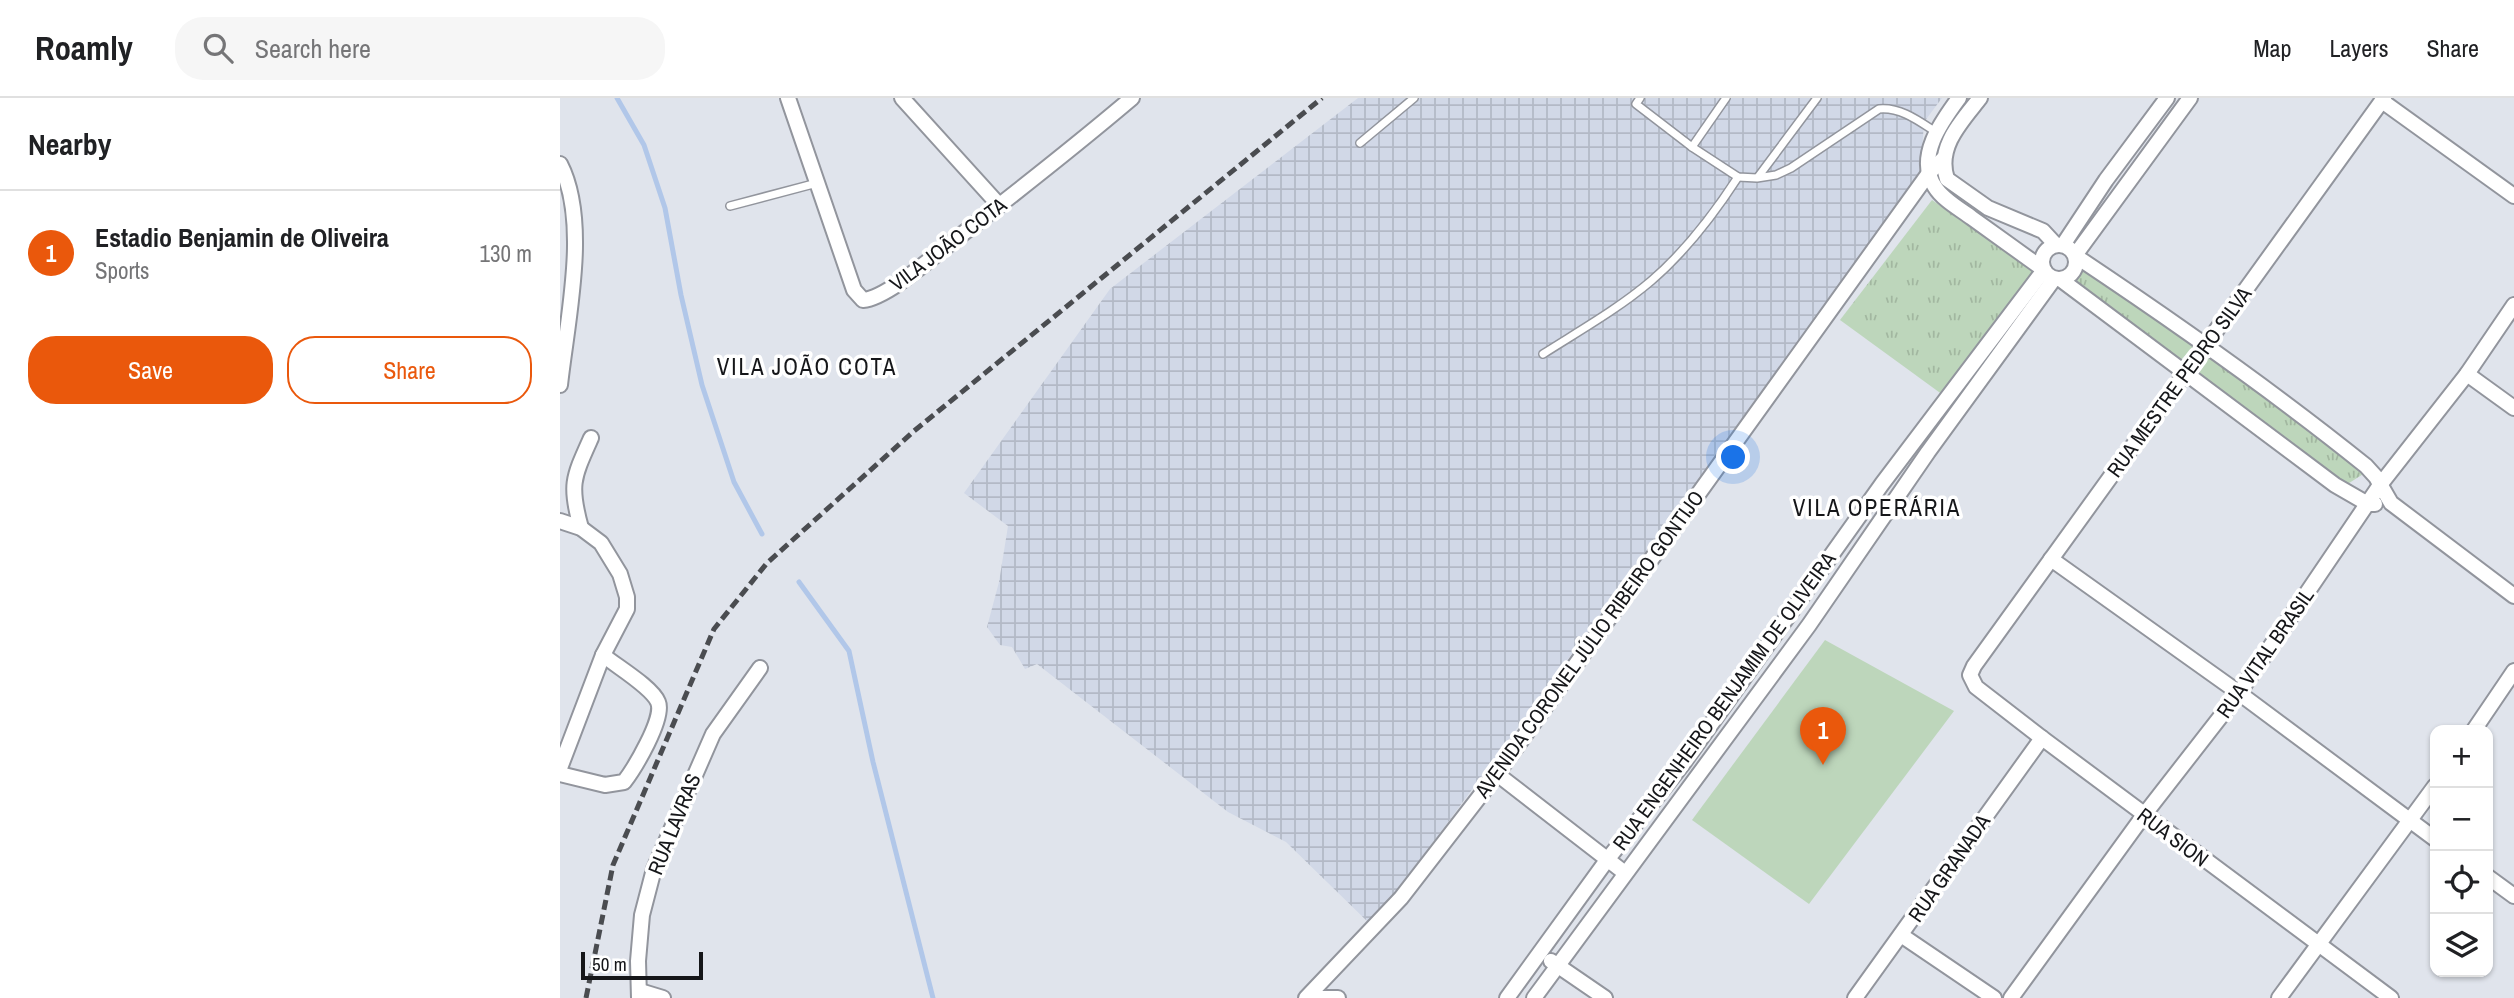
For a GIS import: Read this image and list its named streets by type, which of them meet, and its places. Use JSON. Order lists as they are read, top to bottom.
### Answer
{
  "streets": {
    "street": [
      "VILA JOÃO COTA",
      "RUA MESTRE PEDRO SILVA",
      "AVENIDA CORONEL JÚLIO RIBEIRO GONTIJO",
      "RUA VITAL BRASIL",
      "RUA ENGENHEIRO BENJAMIM DE OLIVEIRA",
      "RUA LAVRAS",
      "RUA SION",
      "RUA GRANADA"
    ]
  },
  "crossings": [
    ["RUA MESTRE PEDRO SILVA", "RUA SION"],
    ["RUA VITAL BRASIL", "RUA SION"],
    ["RUA SION", "RUA GRANADA"]
  ],
  "districts": ["VILA JOÃO COTA", "VILA OPERÁRIA"],
  "scale_bar": "50 m",
  "page": {
    "header": "Roamly",
    "search": "Search here",
    "nav": ["Map", "Layers", "Share"],
    "heading": "Nearby",
    "list": [
      {
        "mark": "1",
        "name": "Estadio Benjamin de Oliveira",
        "note": "Sports",
        "value": "130 m"
      }
    ],
    "buttons": ["Save", "Share"],
    "pins": "1",
    "map_buttons": ["+", "−"],
    "scale": "50 m"
  }
}
